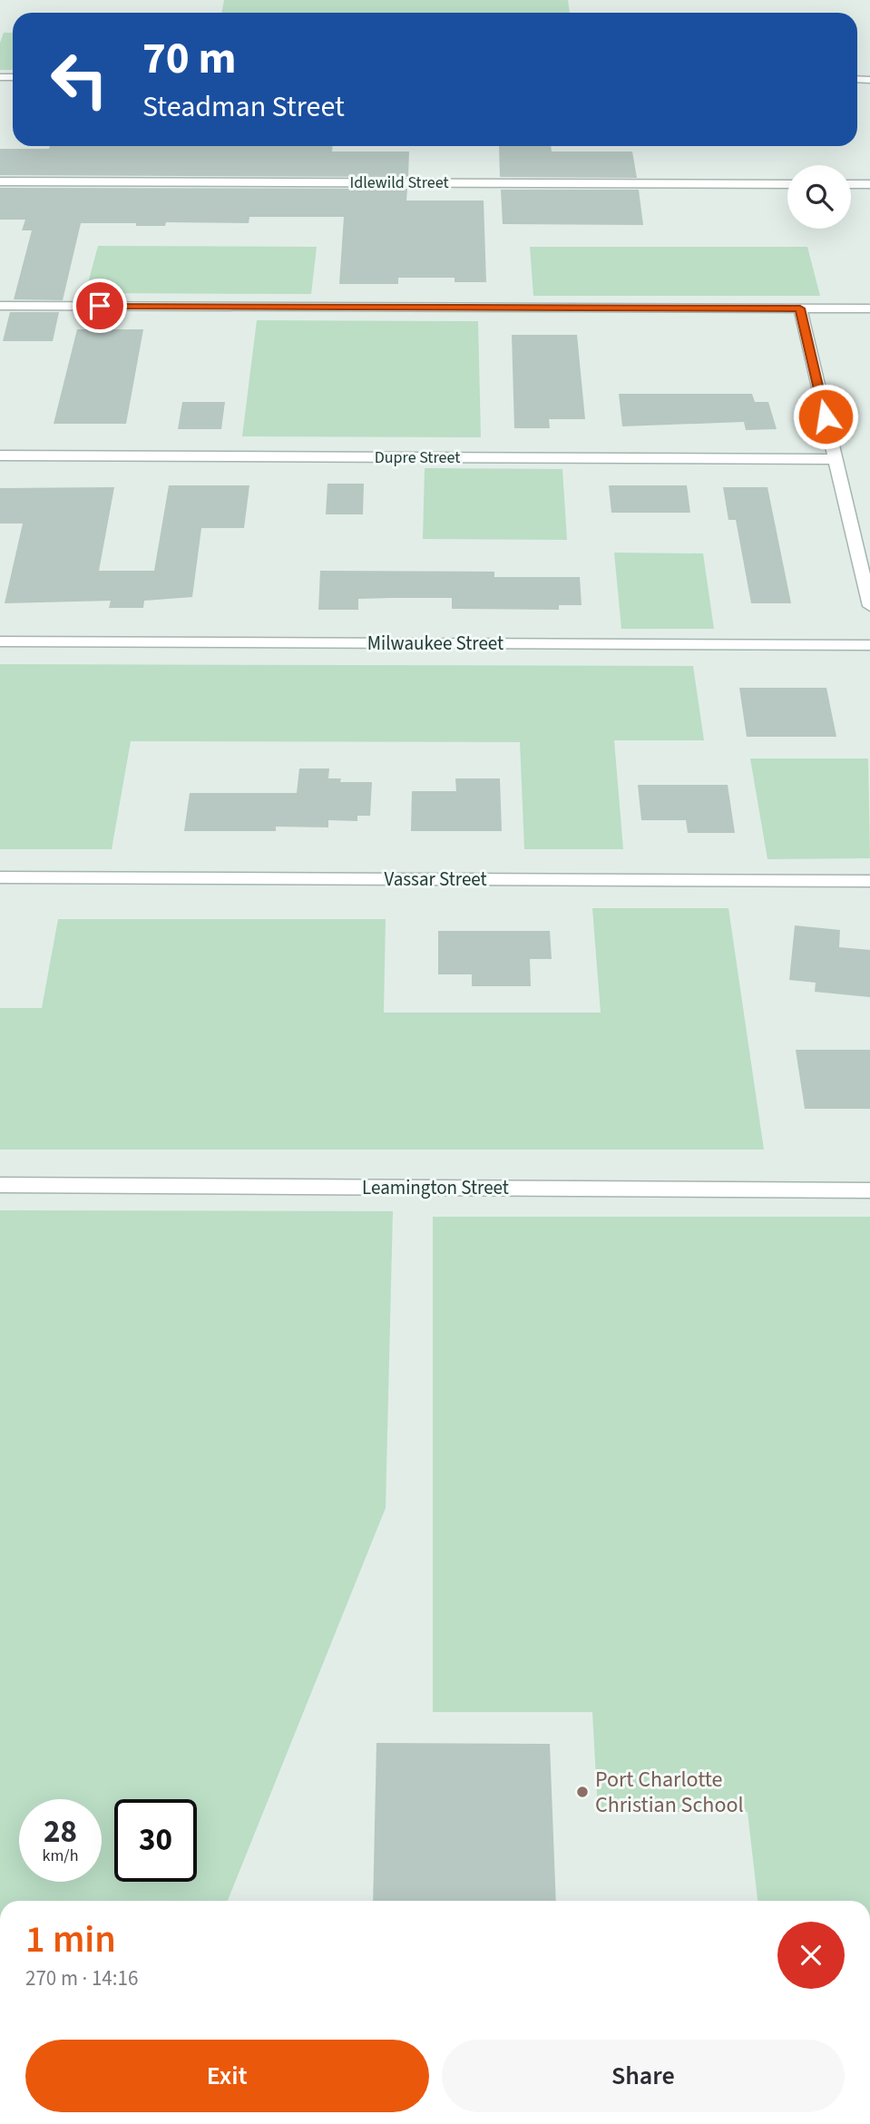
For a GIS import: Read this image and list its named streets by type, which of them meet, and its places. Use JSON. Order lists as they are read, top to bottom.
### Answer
{
  "streets": {
    "street": [
      "Idlewild Street",
      "Dupre Street",
      "Milwaukee Street",
      "Vassar Street",
      "Leamington Street"
    ]
  },
  "places": ["Port Charlotte Christian School"],
  "page": {
    "turn": ["70 m", "Steadman Street"],
    "speed": "28 km/h",
    "limit": "30",
    "heading": ["1 min", "270 m · 14:16"],
    "buttons": ["Exit", "Share"]
  }
}
